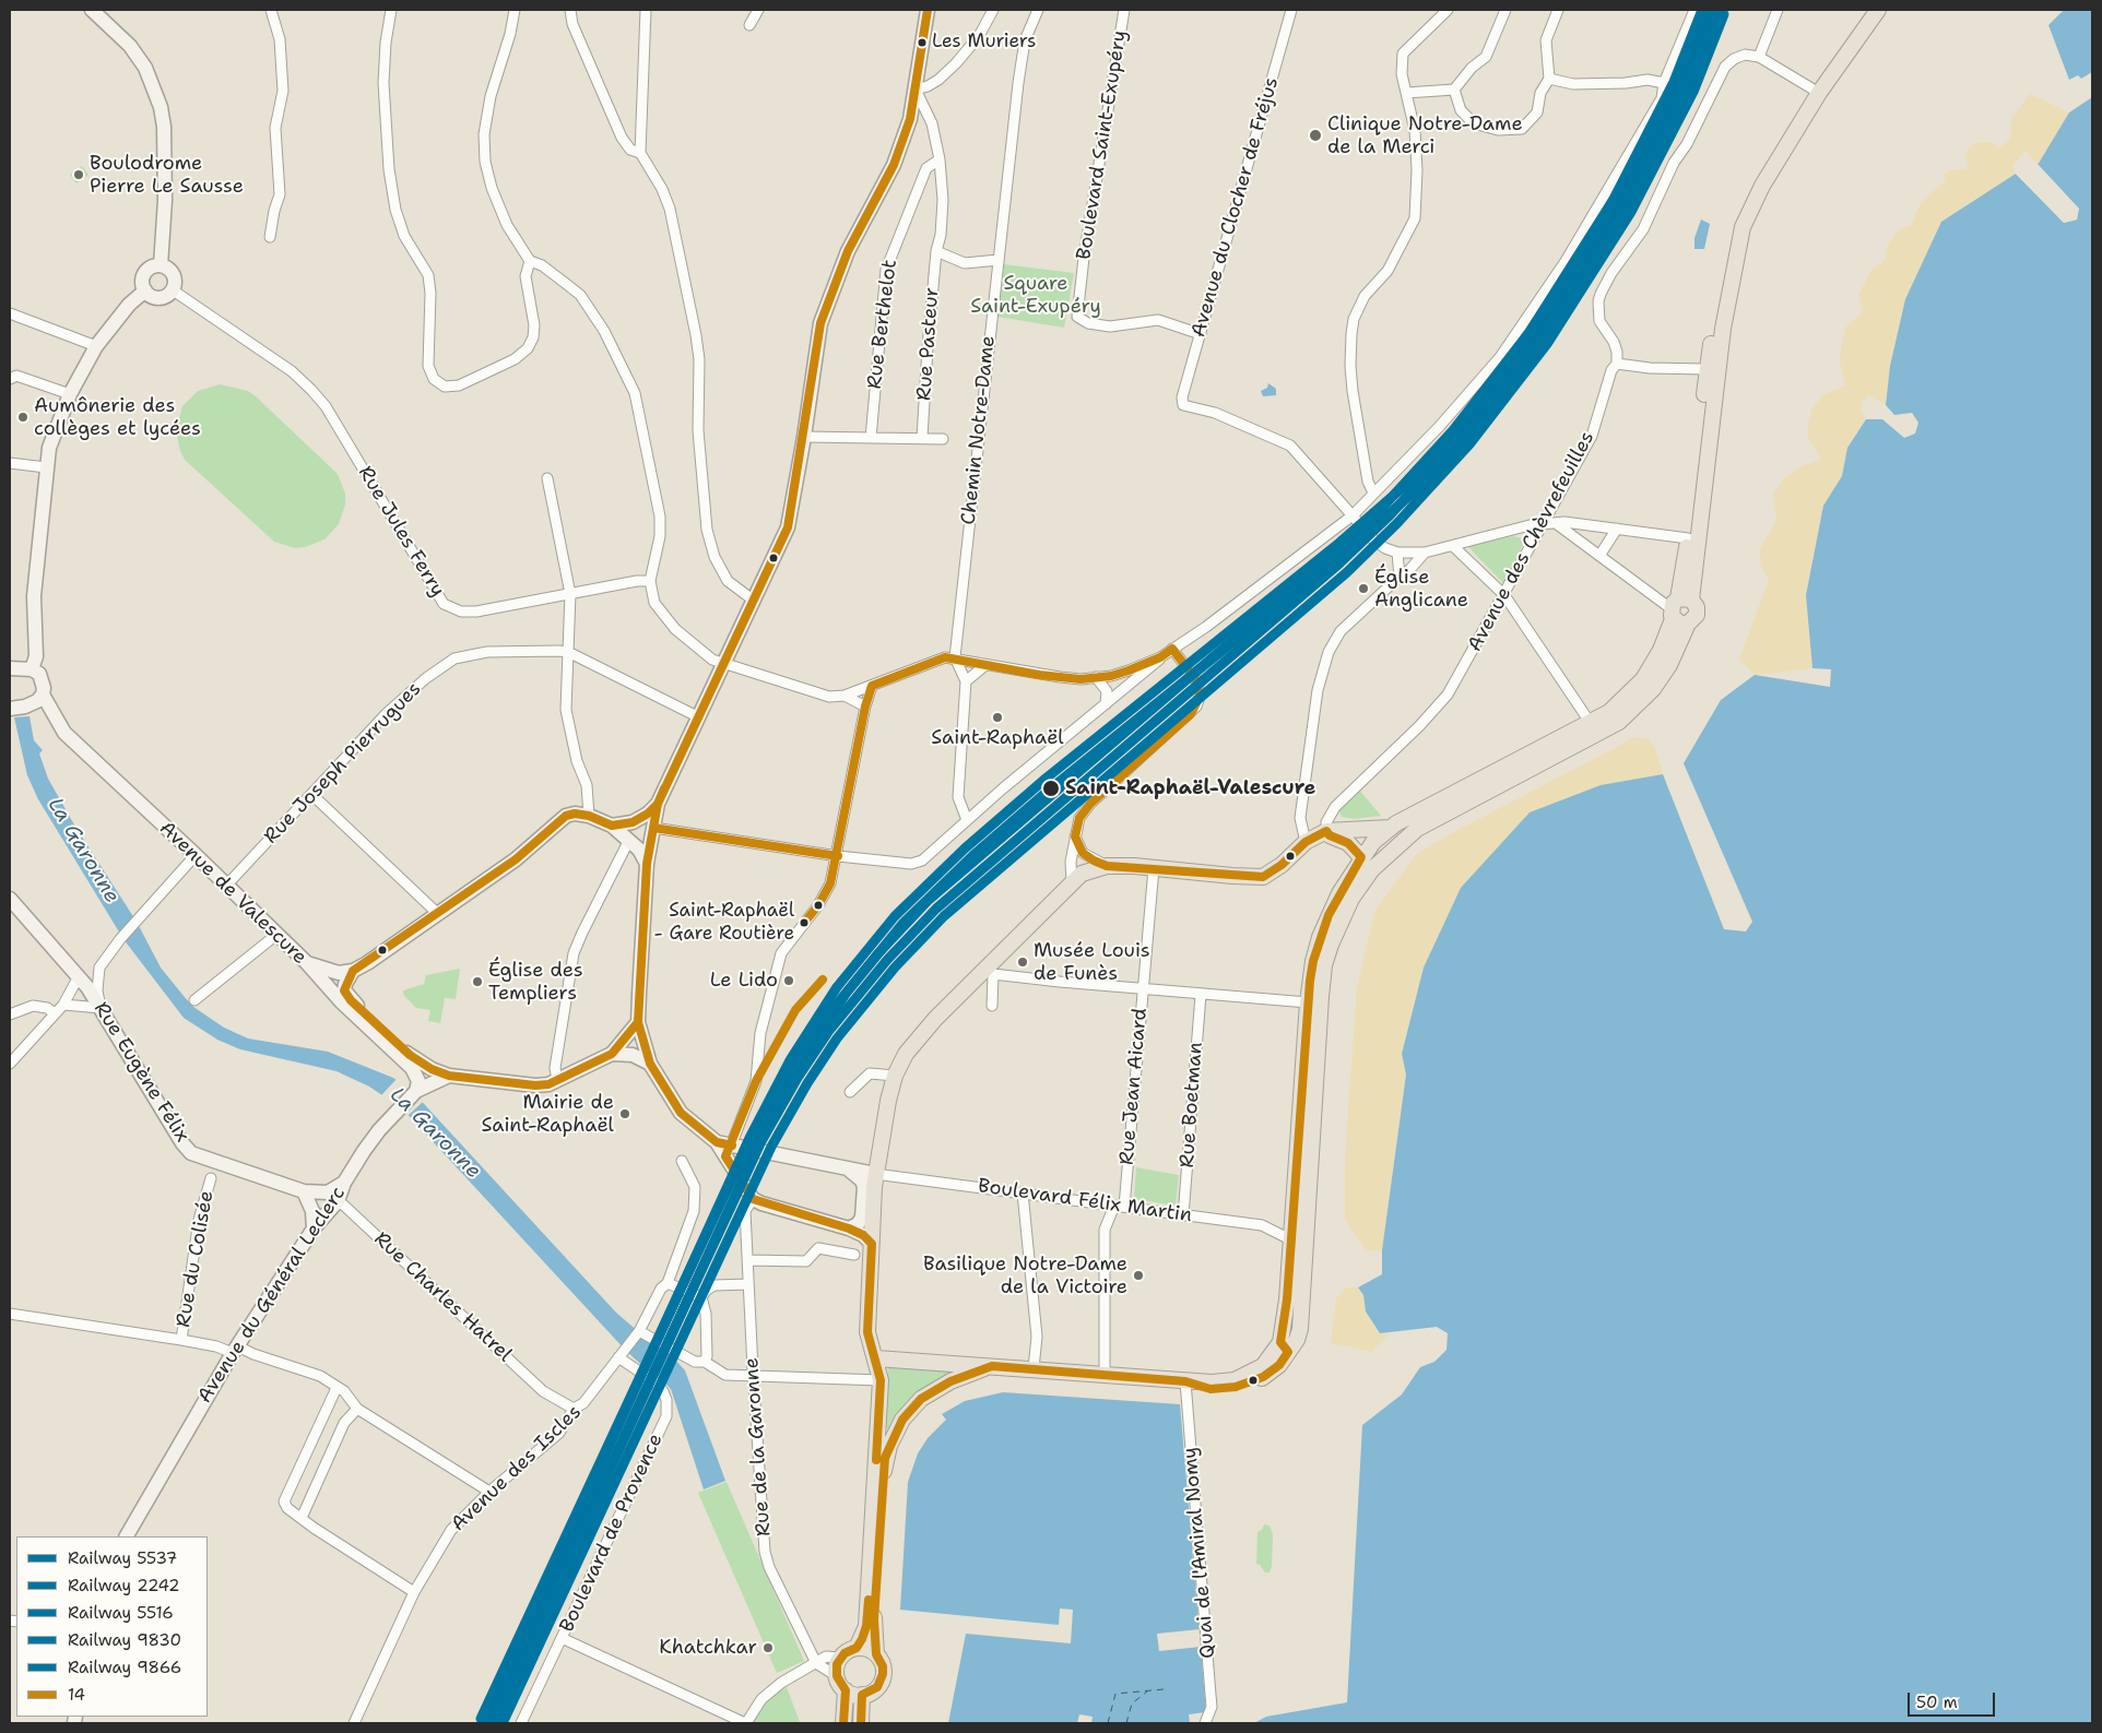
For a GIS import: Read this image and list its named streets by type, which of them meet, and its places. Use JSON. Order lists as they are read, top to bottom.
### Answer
{
  "streets": {
    "main road": ["Avenue de Valescure", "Rue Eugène Félix", "Avenue du Général Leclerc"],
    "street": [
      "Boulevard Saint-Exupéry",
      "Avenue du Clocher de Fréjus",
      "Rue Berthelot",
      "Rue Pasteur",
      "Chemin Notre-Dame",
      "Rue Jules Ferry",
      "Avenue des Chèvrefeuilles",
      "Rue Joseph Pierrugues",
      "Rue Jean Aicard",
      "Rue Boetman",
      "Boulevard Félix Martin",
      "Rue du Colisée",
      "Rue Charles Hatrel",
      "Rue de la Garonne",
      "Avenue des Iscles",
      "Boulevard de Provence",
      "Quai de l'Amiral Nomy"
    ]
  },
  "crossings": [
    ["Boulevard Saint-Exupéry", "Avenue du Clocher de Fréjus"],
    ["Rue Berthelot", "Rue Pasteur"],
    ["Rue Joseph Pierrugues", "Avenue de Valescure"],
    ["Avenue de Valescure", "Avenue du Général Leclerc"],
    ["Rue Eugène Félix", "Avenue du Général Leclerc"],
    ["Rue Jean Aicard", "Boulevard Félix Martin"],
    ["Rue Boetman", "Boulevard Félix Martin"],
    ["Avenue du Général Leclerc", "Rue Charles Hatrel"],
    ["Rue Charles Hatrel", "Avenue des Iscles"],
    ["Avenue des Iscles", "Boulevard de Provence"]
  ],
  "water": ["La Garonne"],
  "parks": ["Square Saint-Exupéry"],
  "places": [
    "Les Muriers",
    "Clinique Notre-Dame de la Merci",
    "Boulodrome Pierre Le Sausse",
    "Aumônerie des collèges et lycées",
    "Église Anglicane",
    "Saint-Raphaël",
    "Saint-Raphaël-Valescure",
    "Saint-Raphaël - Gare Routière",
    "Musée Louis de Funès",
    "Le Lido",
    "Église des Templiers",
    "Mairie de Saint-Raphaël",
    "Basilique Notre-Dame de la Victoire",
    "Khatchkar"
  ],
  "lines": [
    "rail line 5537",
    "rail line 2242",
    "rail line 9866",
    "transit line 14",
    "rail line 5516",
    "rail line 9830"
  ],
  "legend": [
    "Railway 5537",
    "Railway 2242",
    "Railway 5516",
    "Railway 9830",
    "Railway 9866",
    "14"
  ],
  "scale_bar": "50 m"
}
